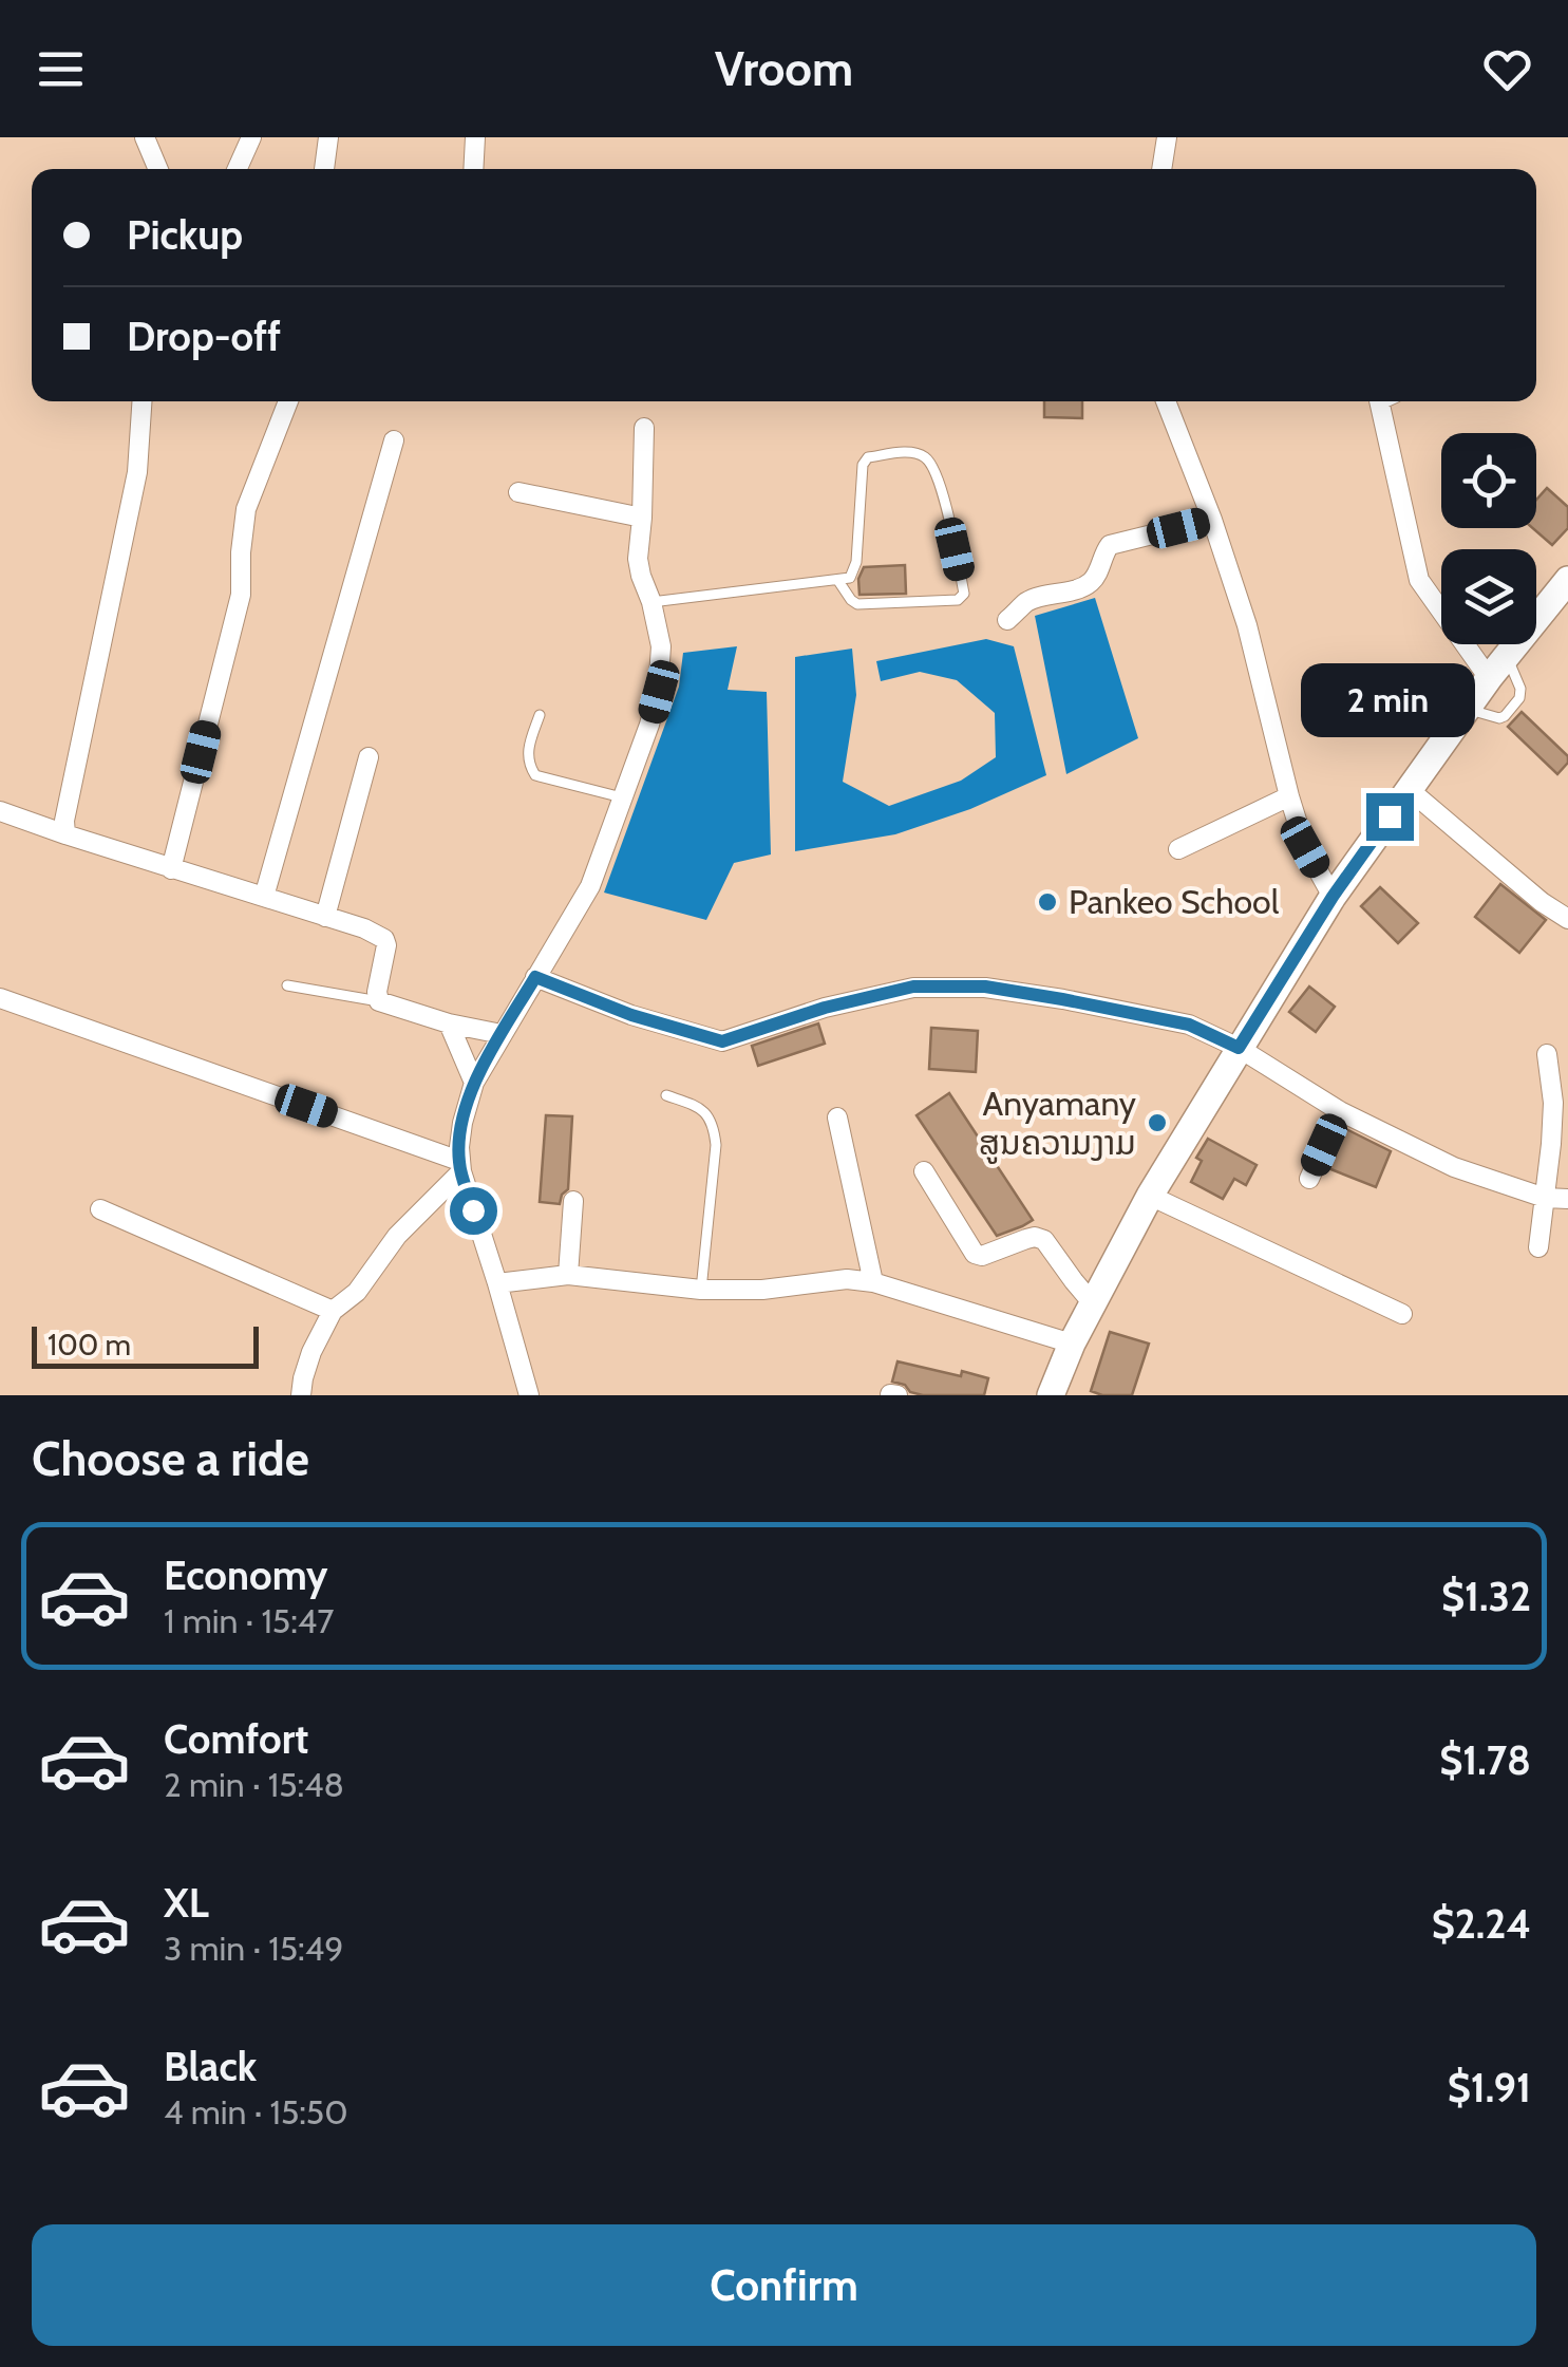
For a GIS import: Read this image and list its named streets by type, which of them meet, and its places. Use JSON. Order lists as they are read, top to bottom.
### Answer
{
  "places": ["Pankeo School", "Anyamany ສູນຄວາມງາມ"],
  "scale_bar": "100 m",
  "page": {
    "header": "Vroom",
    "banner": ["Pickup", "Drop-off"],
    "bubble": "2 min",
    "scale": "100 m",
    "heading": "Choose a ride",
    "list": [
      {
        "name": "Economy",
        "note": "1 min · 15:47",
        "value": "$1.32"
      },
      {
        "name": "Comfort",
        "note": "2 min · 15:48",
        "value": "$1.78"
      },
      {
        "name": "XL",
        "note": "3 min · 15:49",
        "value": "$2.24"
      },
      {
        "name": "Black",
        "note": "4 min · 15:50",
        "value": "$1.91"
      }
    ],
    "buttons": "Confirm"
  }
}
